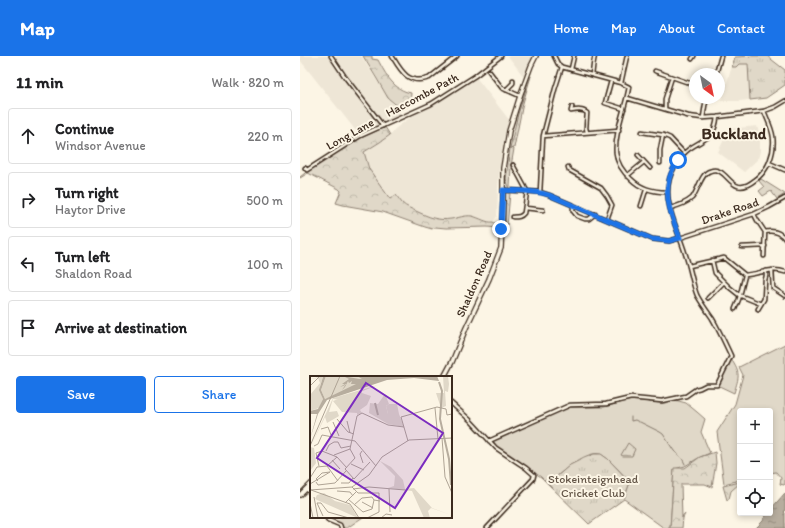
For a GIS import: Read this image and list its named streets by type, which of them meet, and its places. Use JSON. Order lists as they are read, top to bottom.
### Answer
{
  "streets": {
    "street": [
      "Haccombe Path",
      "Long Lane",
      "Drake Road",
      "Shaldon Road"
    ]
  },
  "crossings": [
    ["Haccombe Path", "Long Lane"],
    ["Drake Road", "Shaldon Road"]
  ],
  "districts": ["Buckland"],
  "parks": ["Stokeinteignhead Cricket Club"],
  "north": "bottom right",
  "page": {
    "header": "Map",
    "nav": [
      "Home",
      "Map",
      "About",
      "Contact"
    ],
    "heading": ["11 min", "Walk · 820 m"],
    "list": [
      ["Continue", "Windsor Avenue", "220 m"],
      ["Turn right", "Haytor Drive", "500 m"],
      ["Turn left", "Shaldon Road", "100 m"],
      "Arrive at destination"
    ],
    "buttons": ["Save", "Share"],
    "map_buttons": ["+", "−"]
  }
}
